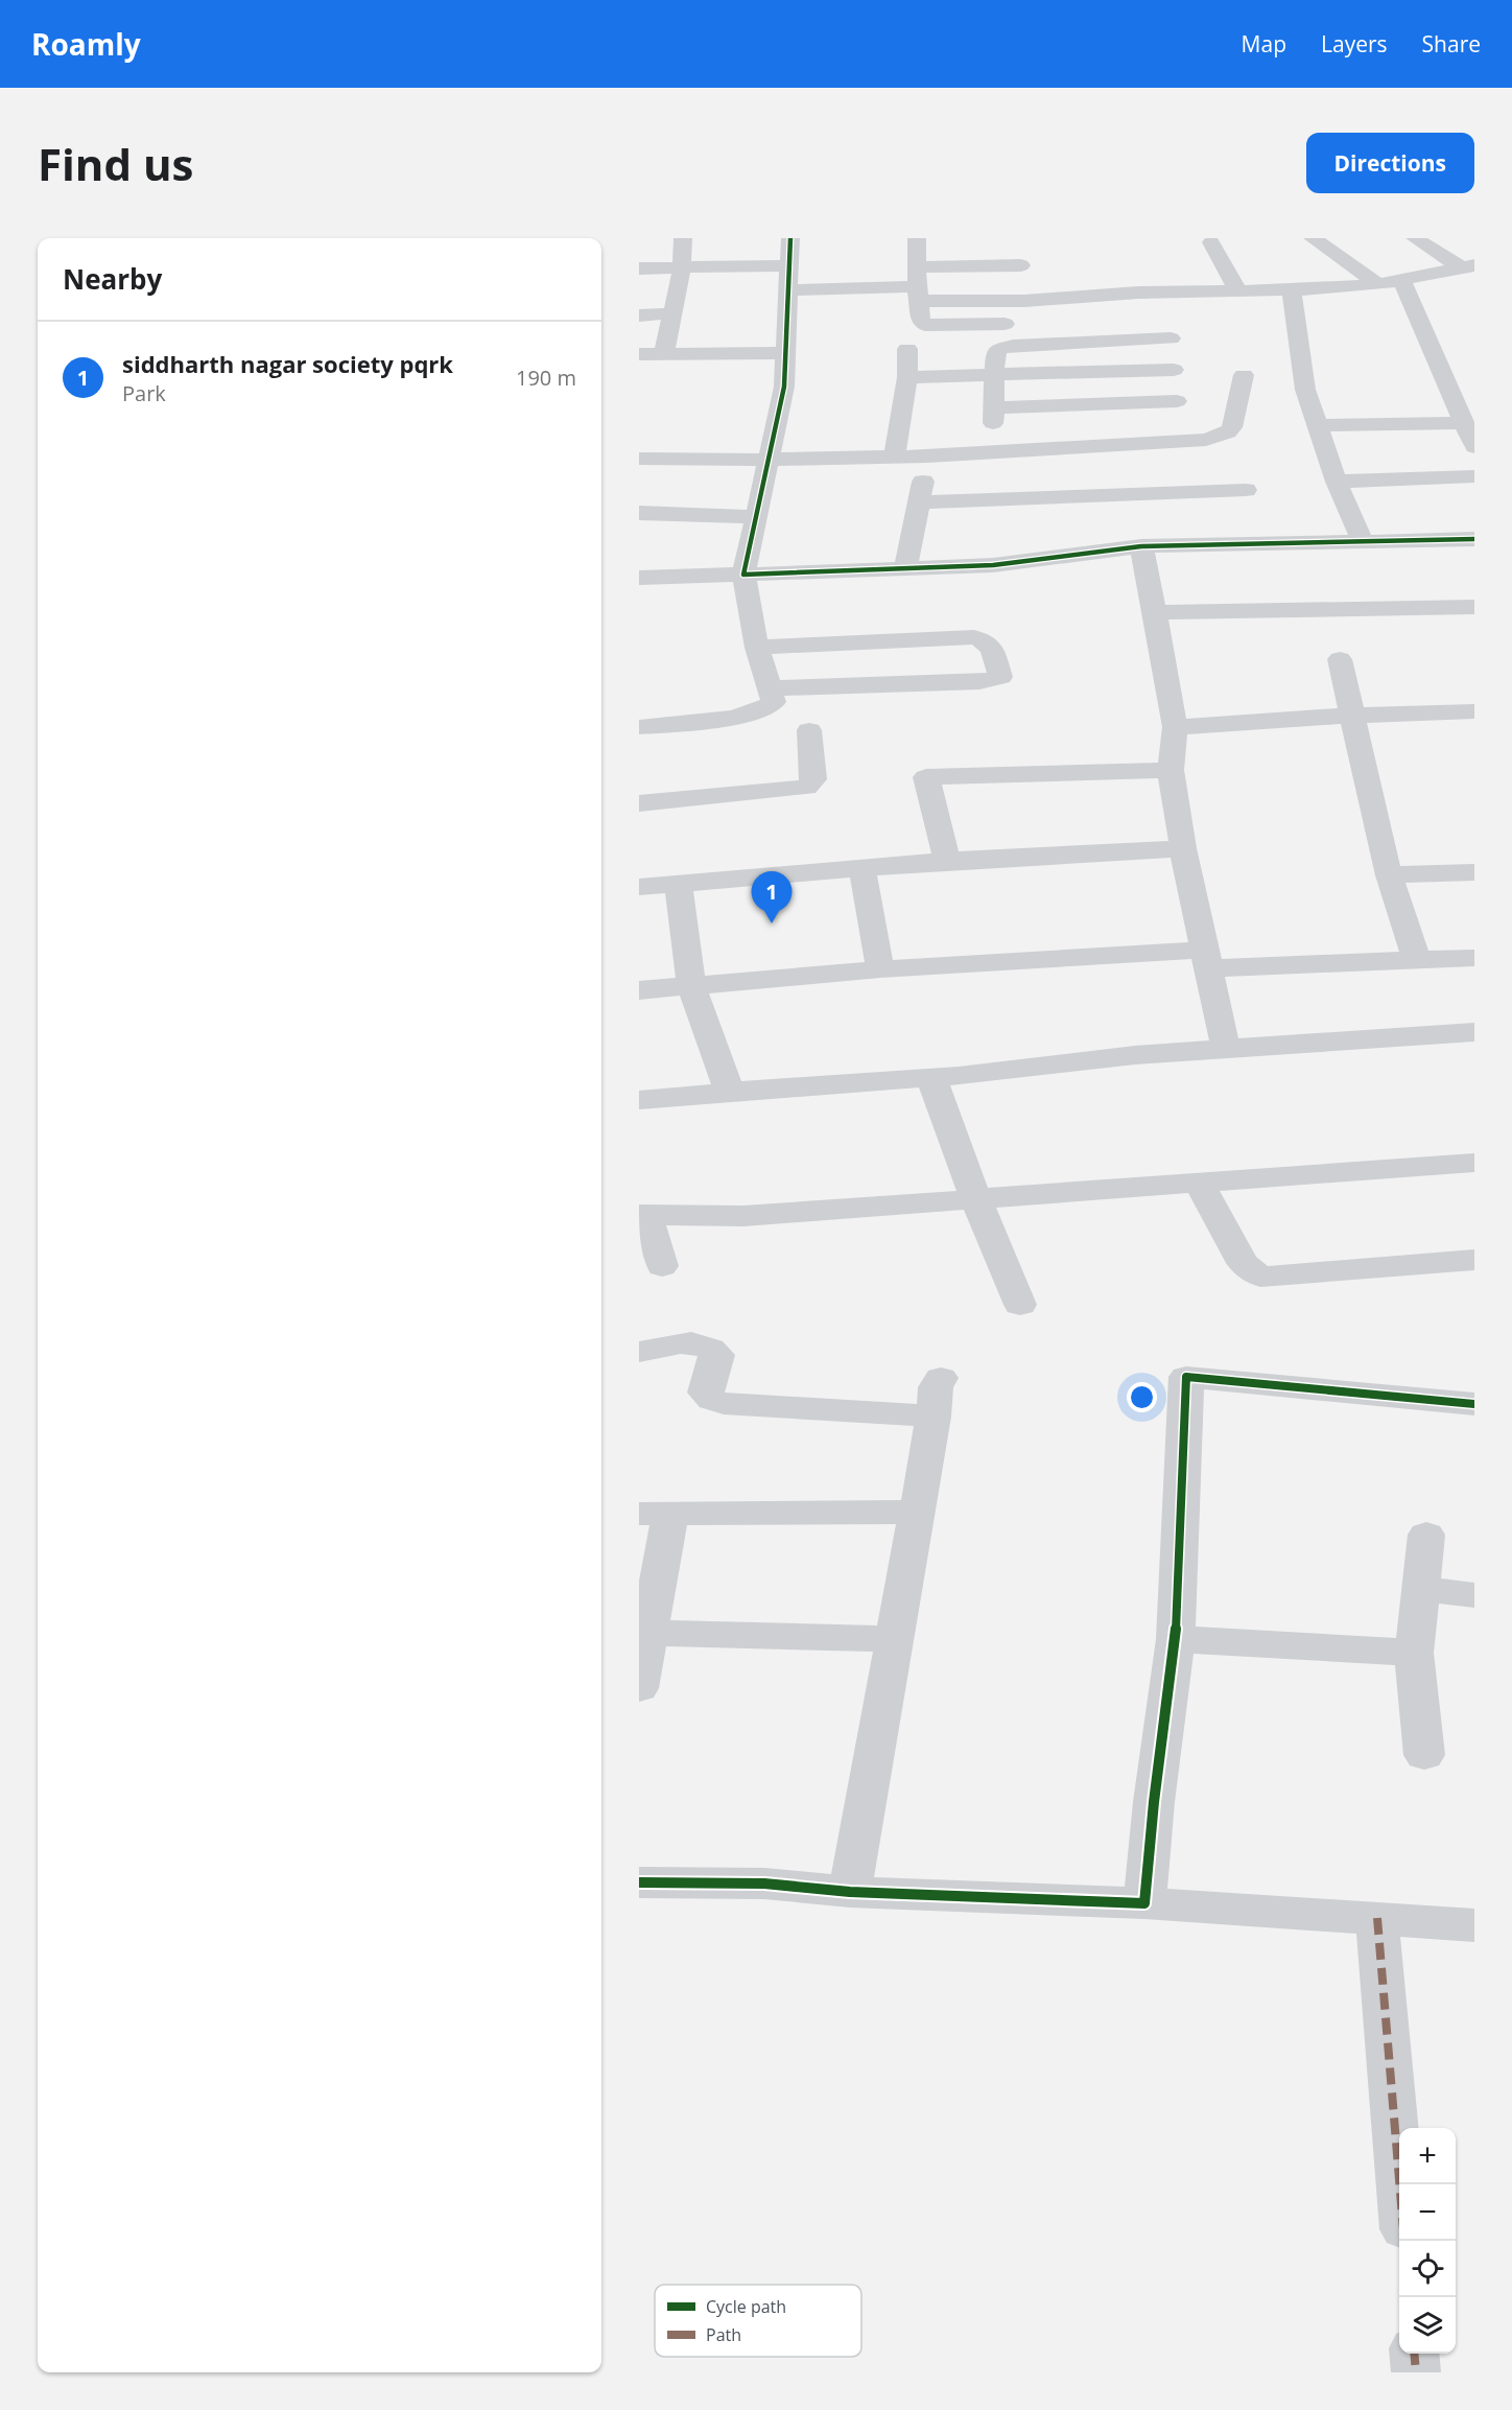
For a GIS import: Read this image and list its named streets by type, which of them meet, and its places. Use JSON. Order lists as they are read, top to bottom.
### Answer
{
  "legend": ["Cycle path", "Path"],
  "page": {
    "header": "Roamly",
    "nav": ["Map", "Layers", "Share"],
    "buttons": "Directions",
    "title": "Find us",
    "heading": "Nearby",
    "list": [
      {
        "mark": "1",
        "name": "siddharth nagar society pqrk",
        "note": "Park",
        "value": "190 m"
      }
    ],
    "pins": "1",
    "map_buttons": ["+", "−"]
  }
}
